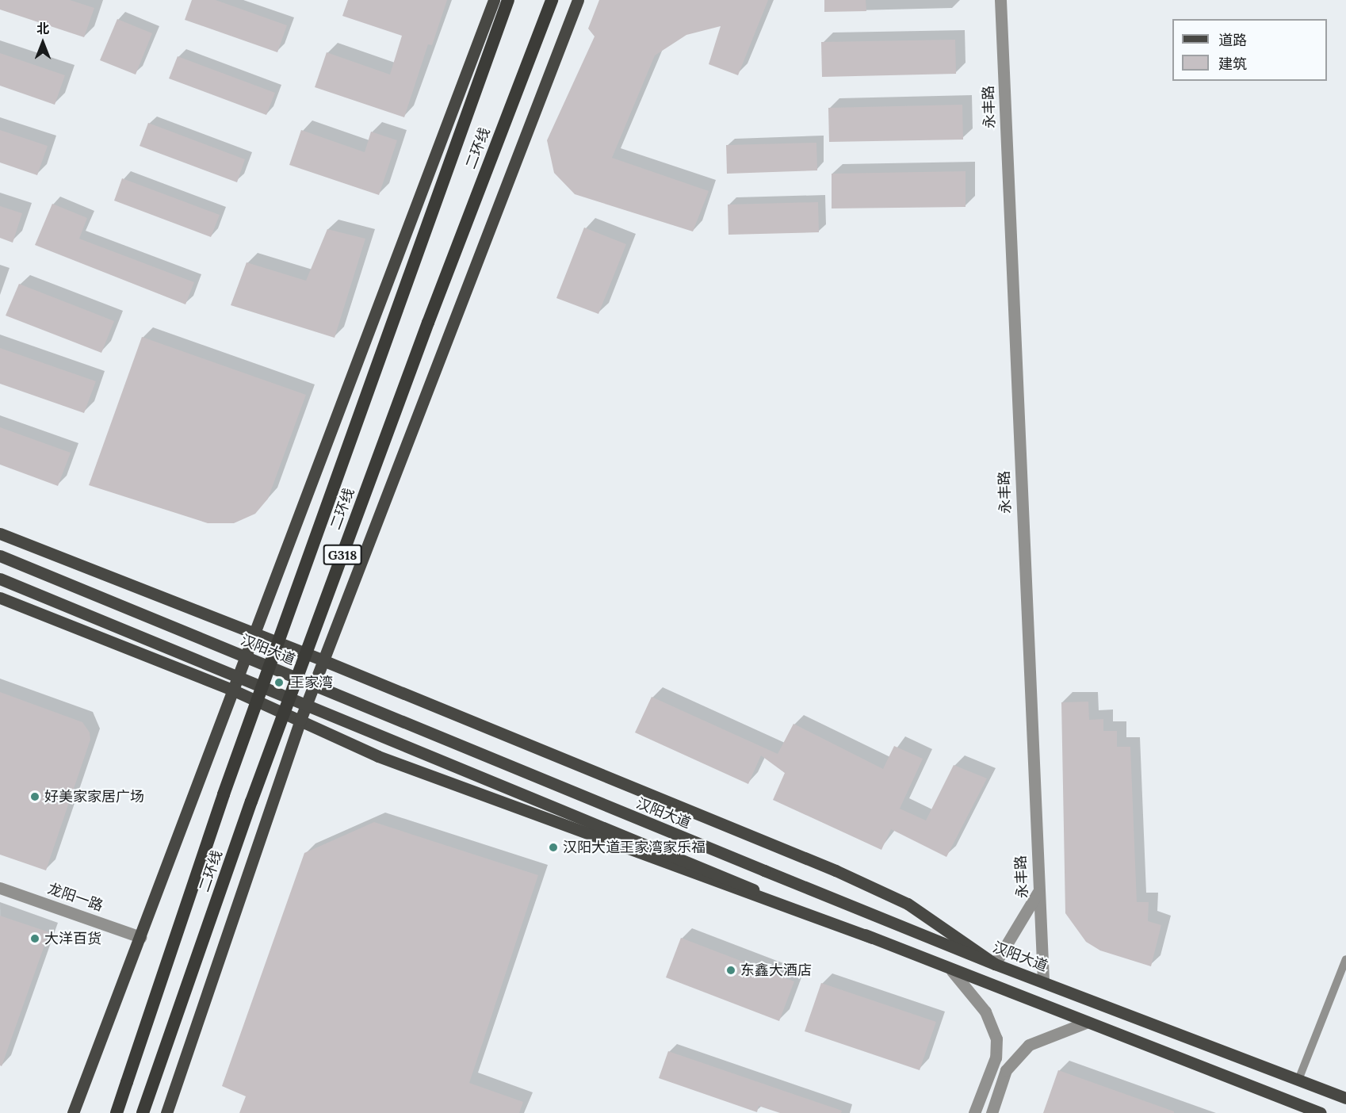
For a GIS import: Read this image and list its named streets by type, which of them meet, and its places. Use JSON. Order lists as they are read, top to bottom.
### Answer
{
  "streets": {
    "highway": ["二环线", "G318"],
    "main road": ["汉阳大道"],
    "street": ["永丰路", "龙阳一路"]
  },
  "crossings": [
    ["永丰路", "汉阳大道"]
  ],
  "places": [
    "王家湾",
    "好美家家居广场",
    "汉阳大道王家湾家乐福",
    "大洋百货",
    "东鑫大酒店"
  ],
  "legend": ["道路", "建筑"],
  "north": "top"
}
